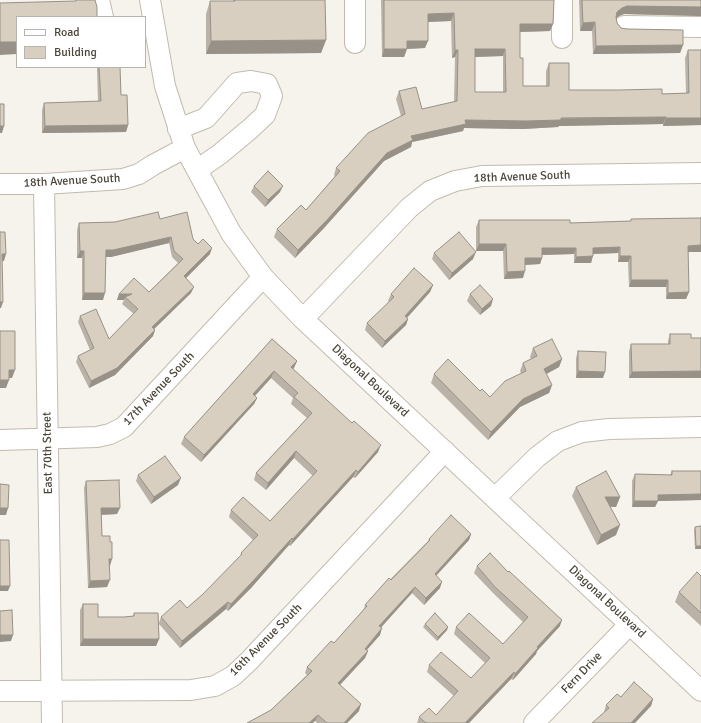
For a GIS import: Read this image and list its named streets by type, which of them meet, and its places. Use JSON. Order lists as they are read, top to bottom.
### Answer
{
  "streets": {
    "street": [
      "18th Avenue South",
      "Diagonal Boulevard",
      "17th Avenue South",
      "East 70th Street",
      "16th Avenue South",
      "Fern Drive"
    ]
  },
  "crossings": [
    ["18th Avenue South", "Diagonal Boulevard"],
    ["18th Avenue South", "East 70th Street"],
    ["Diagonal Boulevard", "17th Avenue South"],
    ["Diagonal Boulevard", "16th Avenue South"],
    ["Diagonal Boulevard", "Fern Drive"],
    ["17th Avenue South", "East 70th Street"],
    ["East 70th Street", "16th Avenue South"]
  ],
  "legend": ["Road", "Building"]
}
